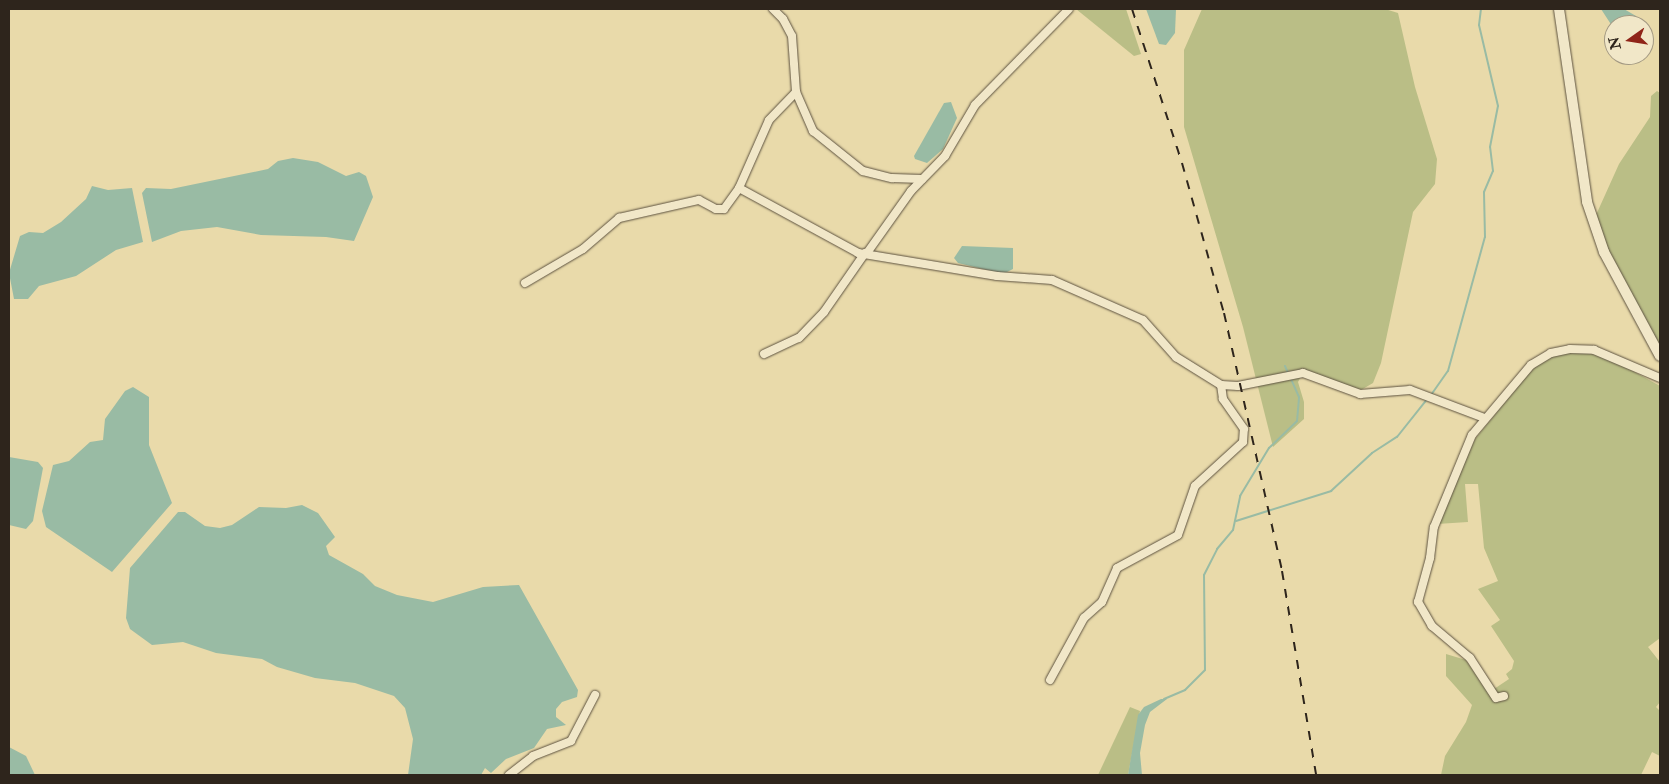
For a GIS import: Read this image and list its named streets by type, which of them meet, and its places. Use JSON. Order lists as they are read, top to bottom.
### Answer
{
  "north": "left"
}
